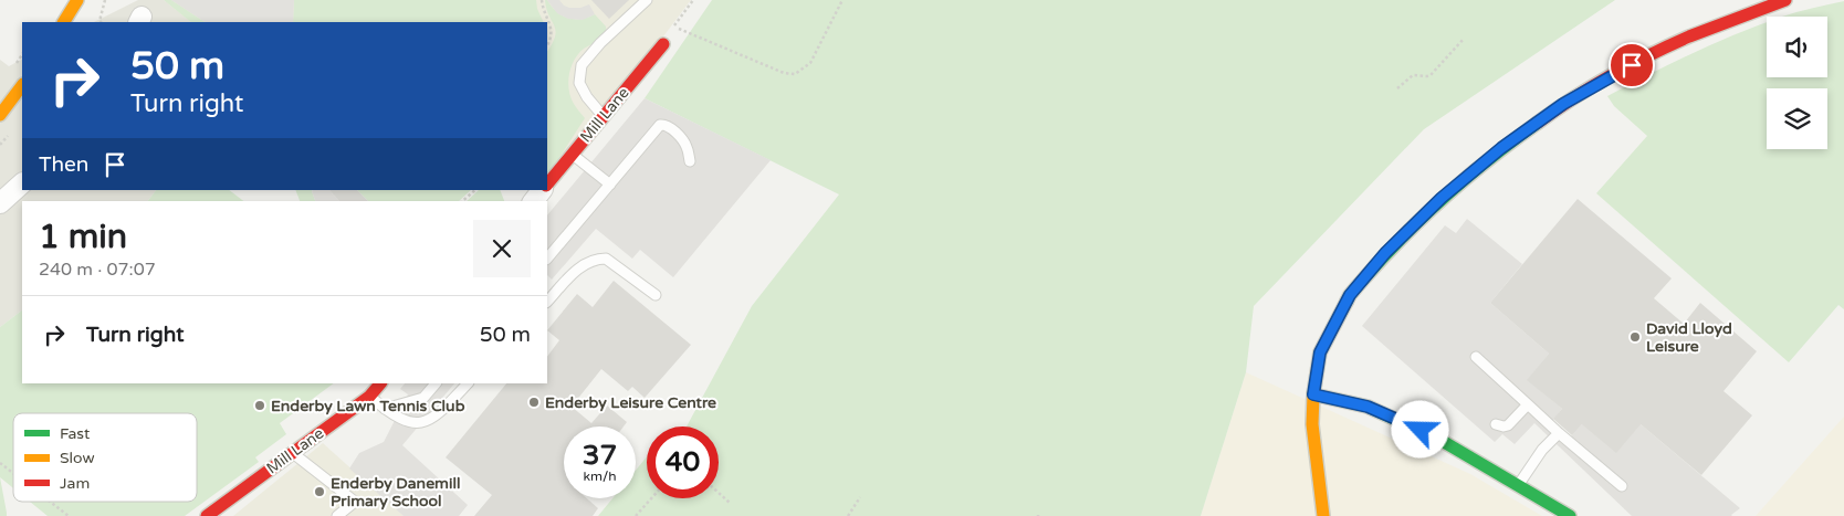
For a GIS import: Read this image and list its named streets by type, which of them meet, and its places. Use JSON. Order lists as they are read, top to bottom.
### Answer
{
  "streets": {
    "street": ["Mill Lane"]
  },
  "places": [
    "David Lloyd Leisure",
    "Enderby Leisure Centre",
    "Enderby Lawn Tennis Club",
    "Enderby Danemill Primary School"
  ],
  "legend": ["Fast", "Slow", "Jam"],
  "page": {
    "turn": ["50 m", "Turn right"],
    "then": "Then",
    "heading": ["1 min", "240 m · 07:07"],
    "list": [
      {
        "name": "Turn right",
        "value": "50 m"
      }
    ],
    "speed": "37 km/h",
    "limit": "40"
  }
}
